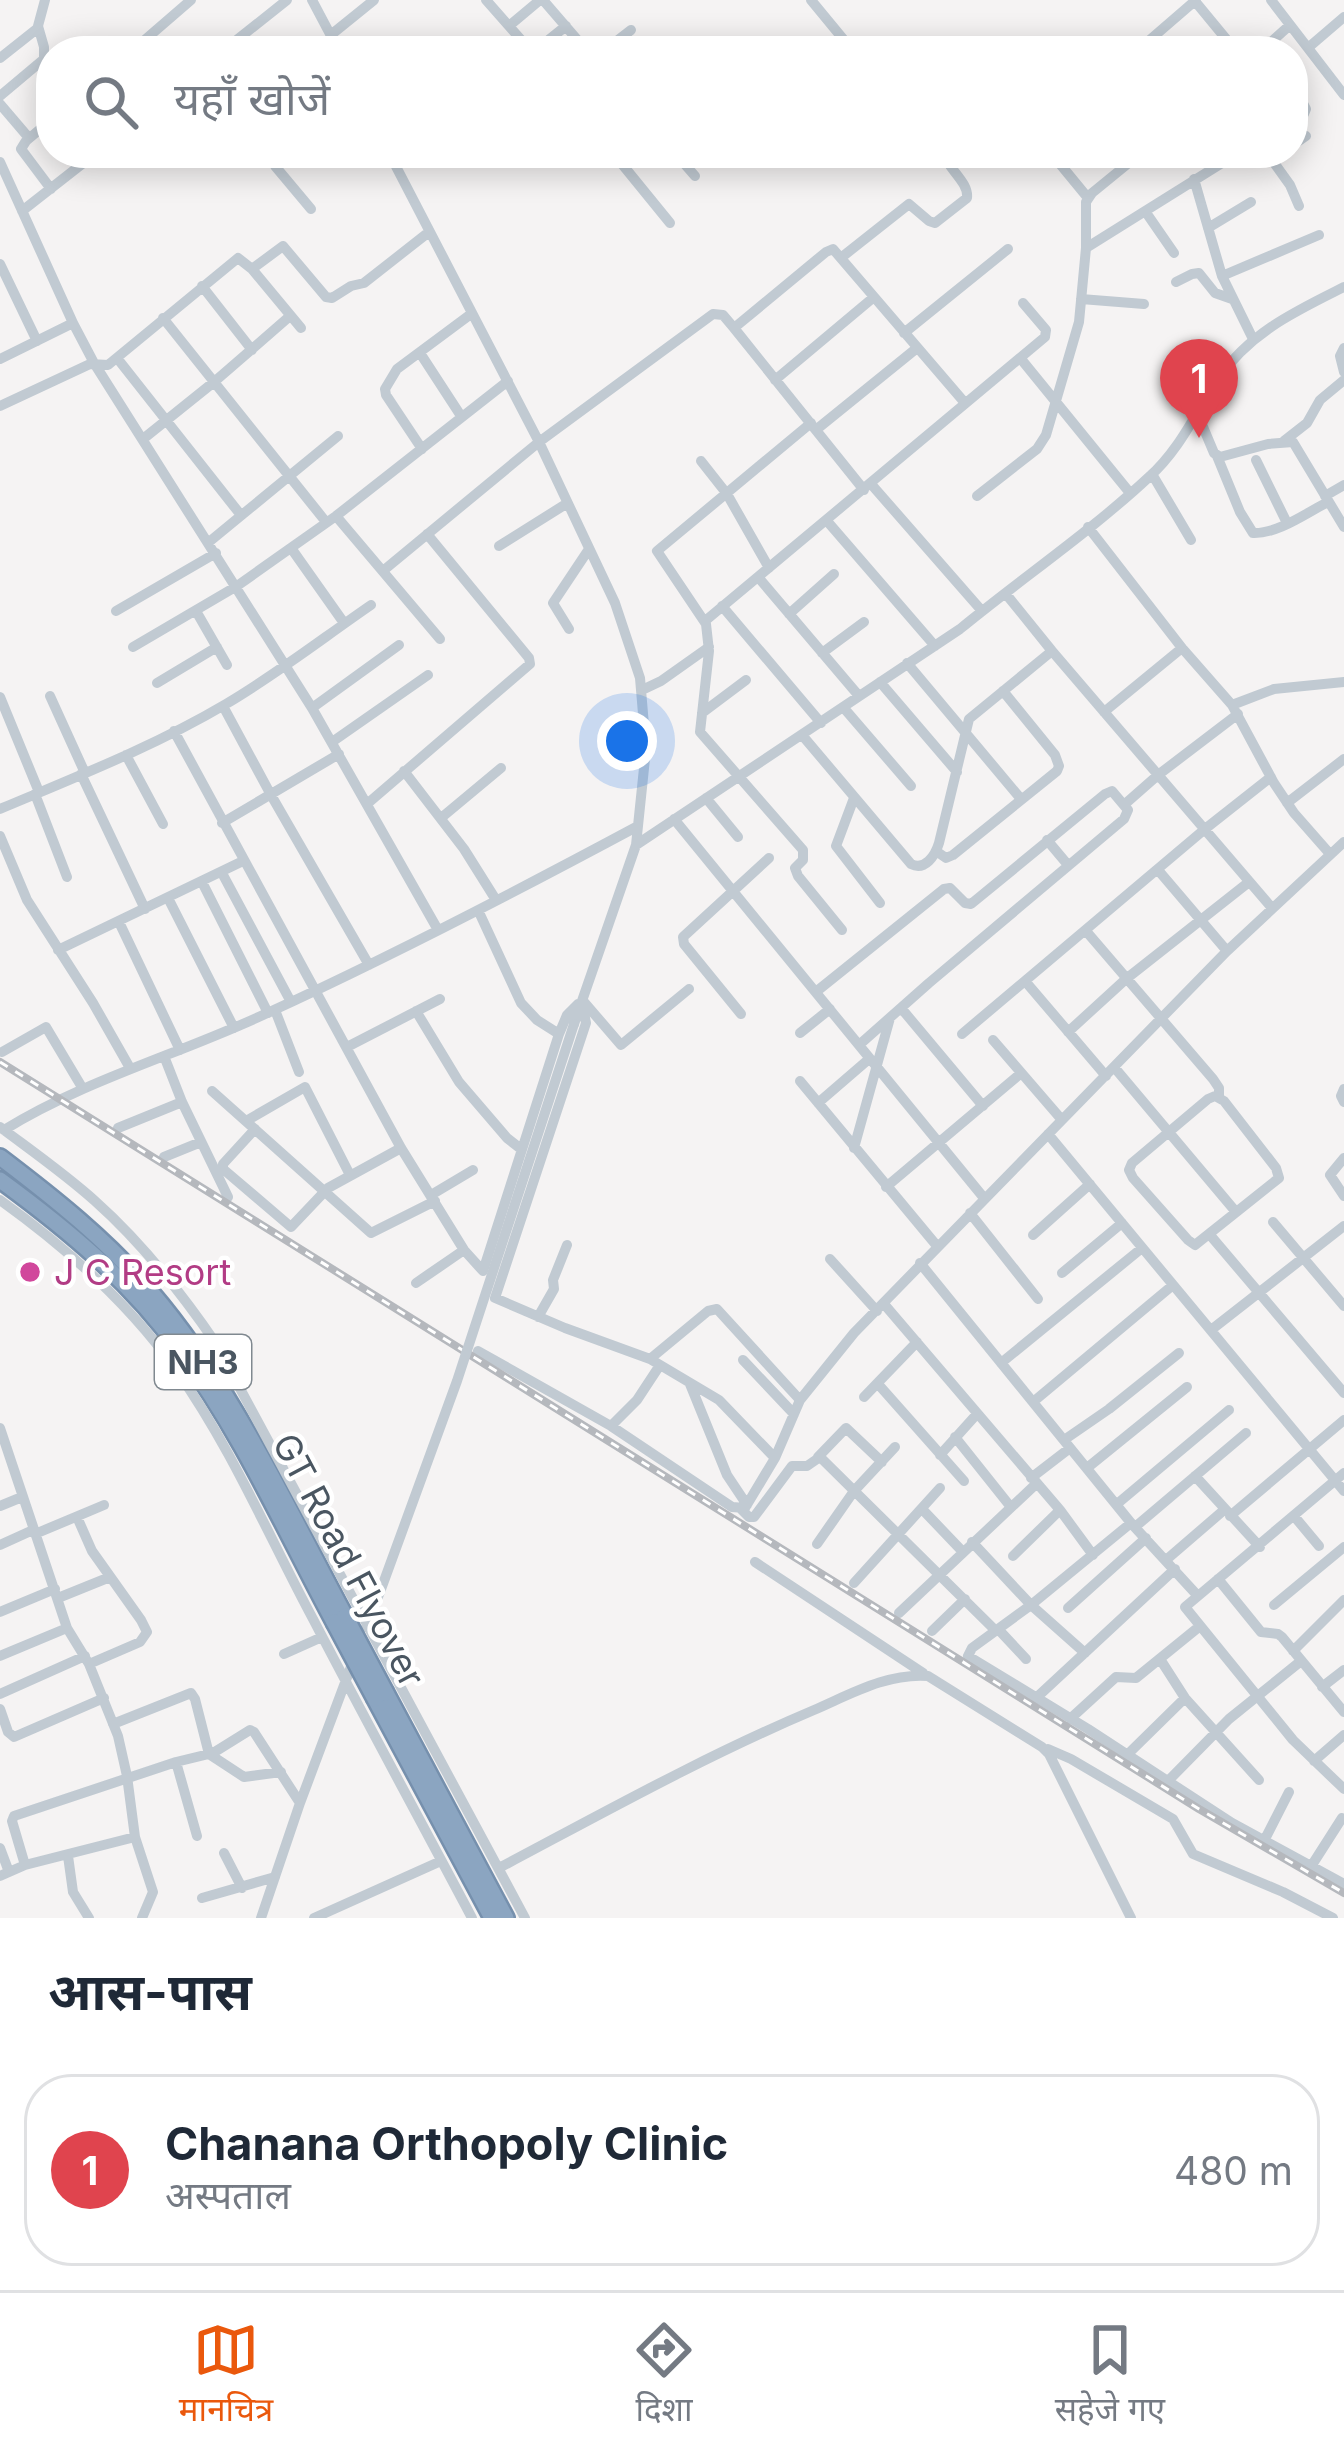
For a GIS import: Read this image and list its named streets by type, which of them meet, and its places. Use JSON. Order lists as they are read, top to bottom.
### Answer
{
  "streets": {
    "highway": ["NH3", "GT Road Flyover"]
  },
  "places": ["J C Resort"],
  "page": {
    "search": "यहाँ खोजें",
    "pins": "1",
    "heading": "आस-पास",
    "list": [
      {
        "mark": "1",
        "name": "Chanana Orthopoly Clinic",
        "note": "अस्पताल",
        "value": "480 m"
      }
    ],
    "nav": ["मानचित्र", "दिशा", "सहेजे गए"]
  }
}
